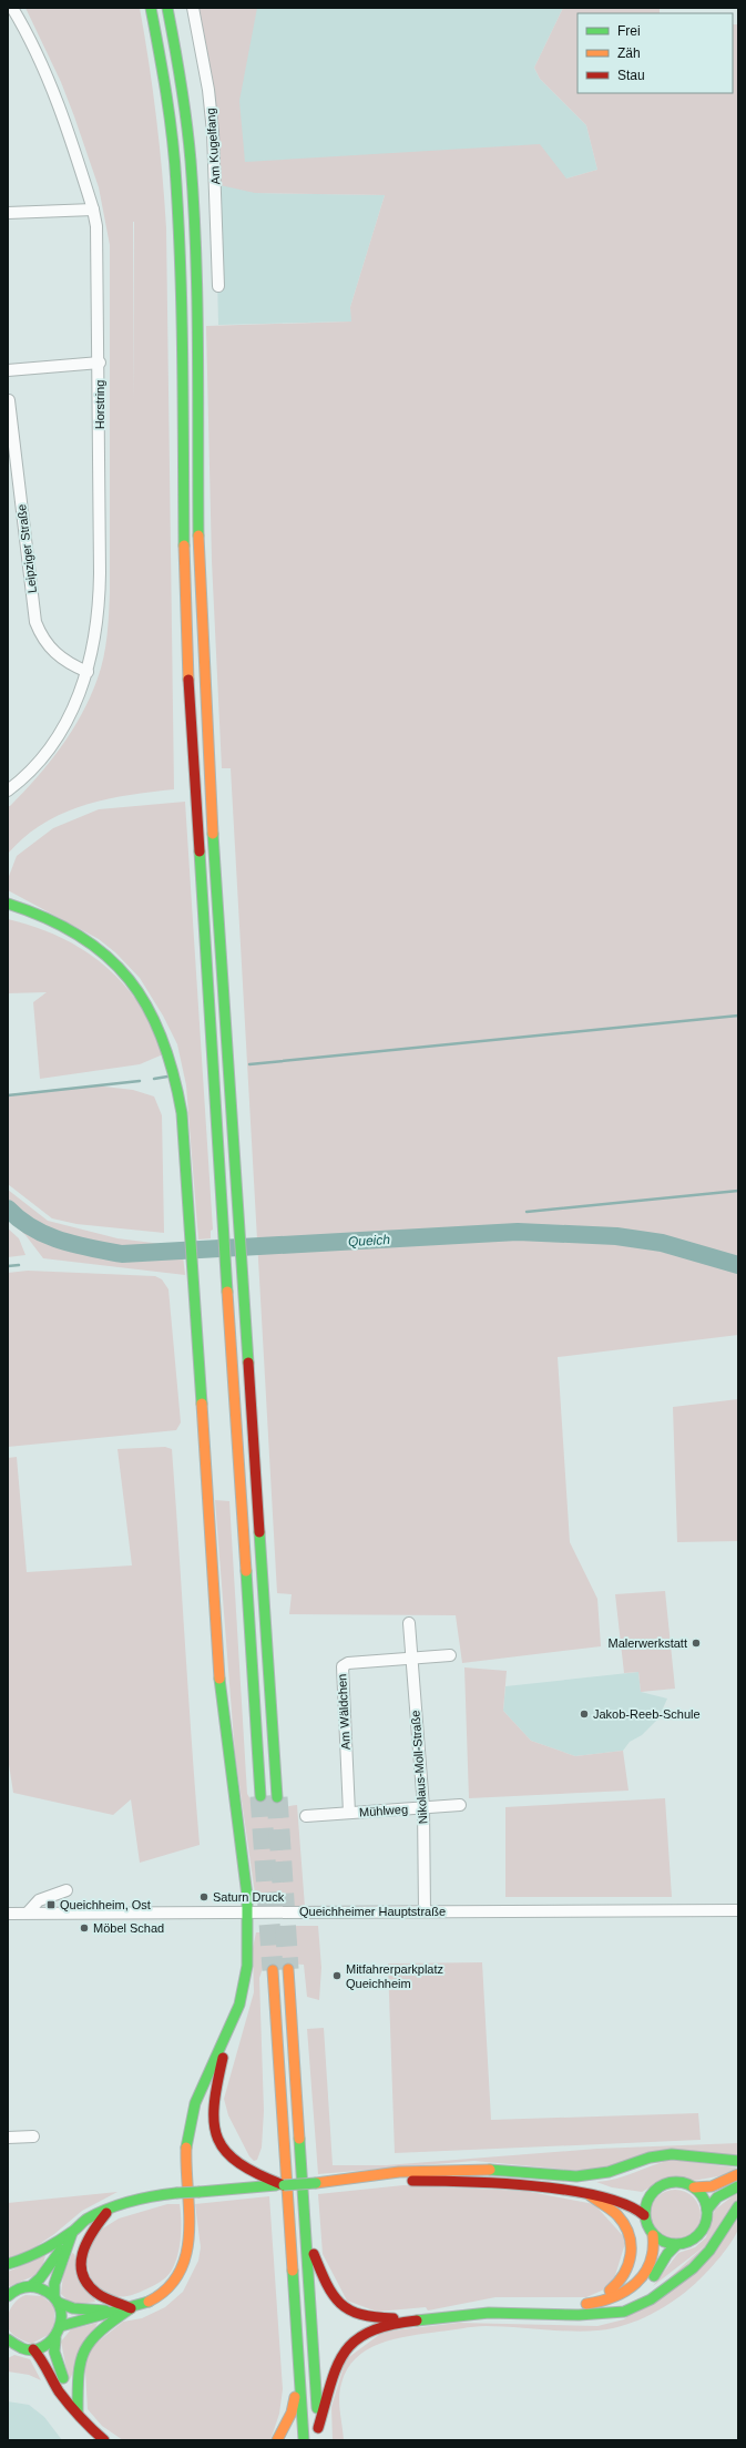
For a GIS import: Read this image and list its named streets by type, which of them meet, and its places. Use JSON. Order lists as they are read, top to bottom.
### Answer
{
  "streets": {
    "street": [
      "Am Kugelfang",
      "Horstring",
      "Leipziger Straße",
      "Am Wäldchen",
      "Nikolaus-Moll-Straße",
      "Mühlweg",
      "Queichheimer Hauptstraße"
    ]
  },
  "crossings": [
    ["Horstring", "Leipziger Straße"],
    ["Am Wäldchen", "Nikolaus-Moll-Straße"],
    ["Am Wäldchen", "Mühlweg"],
    ["Nikolaus-Moll-Straße", "Mühlweg"],
    ["Nikolaus-Moll-Straße", "Queichheimer Hauptstraße"]
  ],
  "water": ["Queich"],
  "places": {
    "other": [
      "Malerwerkstatt",
      "Jakob-Reeb-Schule",
      "Saturn Druck",
      "Möbel Schad",
      "Mitfahrerparkplatz Queichheim"
    ],
    "transit": ["Queichheim, Ost"]
  },
  "legend": ["Frei", "Zäh", "Stau"]
}
